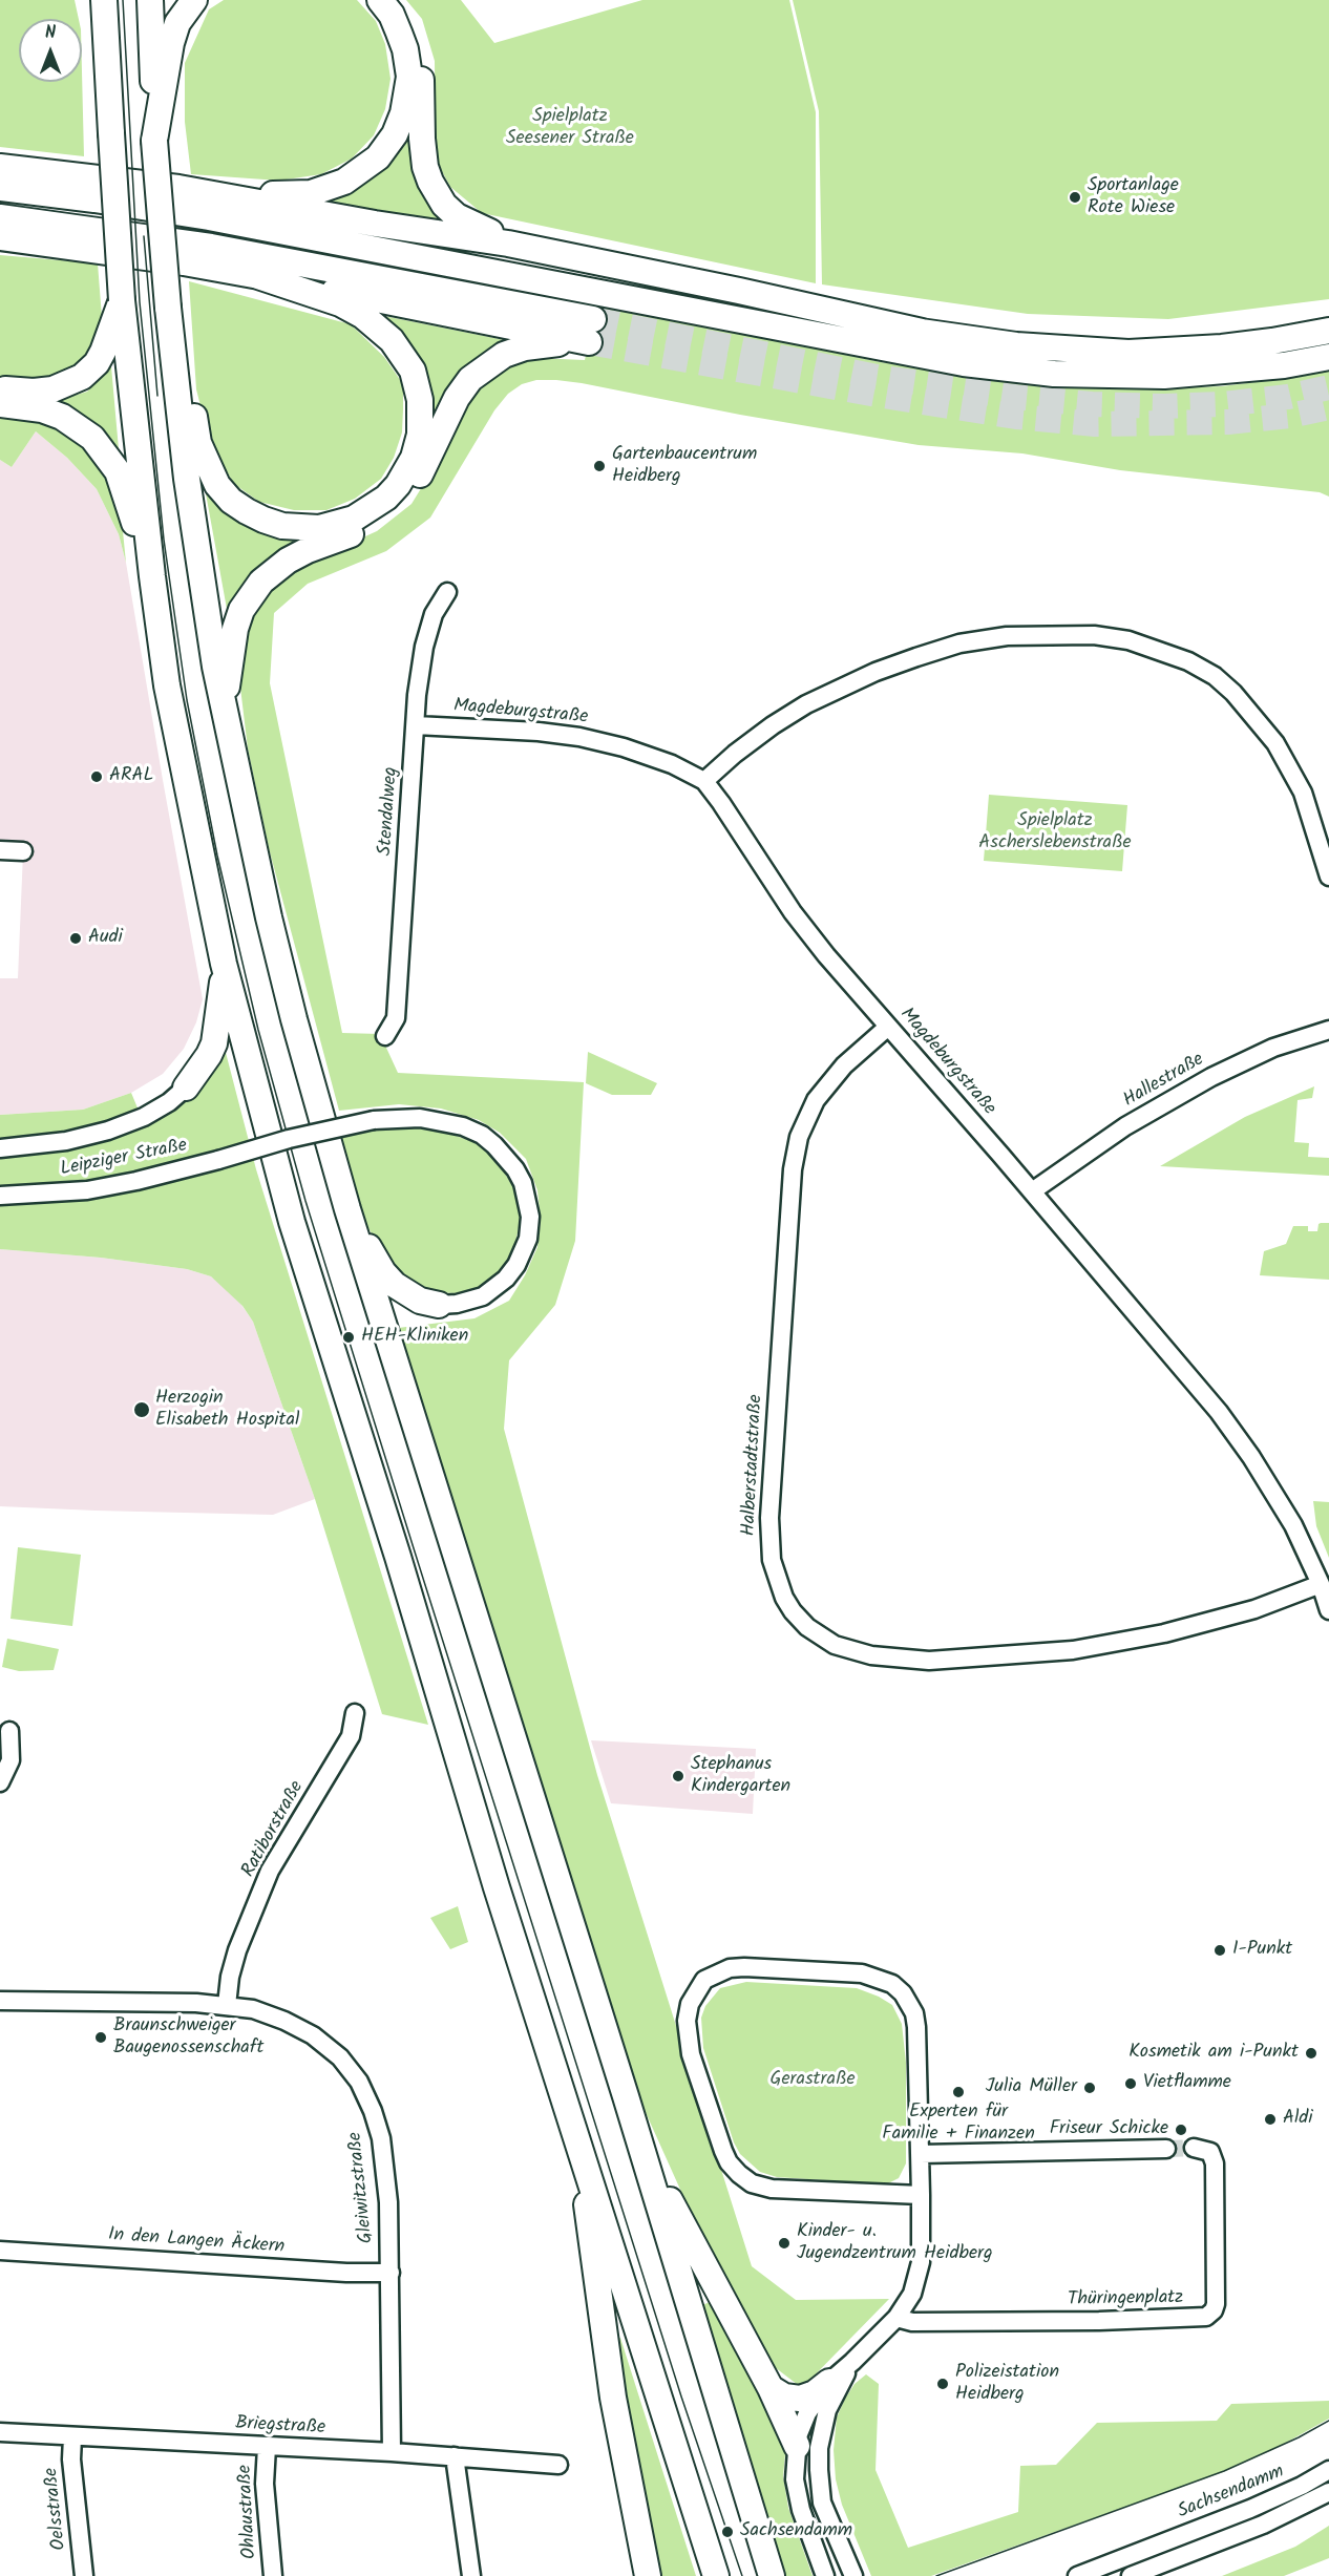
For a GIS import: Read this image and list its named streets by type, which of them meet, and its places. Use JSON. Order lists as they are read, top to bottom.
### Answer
{
  "streets": {
    "street": [
      "Magdeburgstraße",
      "Stendalweg",
      "Hallestraße",
      "Leipziger Straße",
      "Halberstadtstraße",
      "Ratiborstraße",
      "Gleiwitzstraße",
      "In den Langen Äckern",
      "Thüringenplatz",
      "Briegstraße",
      "Sachsendamm",
      "Oelsstraße",
      "Ohlaustraße"
    ]
  },
  "crossings": [
    ["Magdeburgstraße", "Stendalweg"],
    ["Magdeburgstraße", "Hallestraße"],
    ["Magdeburgstraße", "Halberstadtstraße"],
    ["Ratiborstraße", "Gleiwitzstraße"],
    ["Gleiwitzstraße", "In den Langen Äckern"],
    ["Gleiwitzstraße", "Briegstraße"],
    ["Briegstraße", "Oelsstraße"],
    ["Briegstraße", "Ohlaustraße"]
  ],
  "parks": ["Spielplatz Seesener Straße", "Spielplatz Ascherslebenstraße", "Gerastraße"],
  "places": [
    "Sportanlage Rote Wiese",
    "Gartenbaucentrum Heidberg",
    "ARAL",
    "Audi",
    "HEH-Kliniken",
    "Herzogin Elisabeth Hospital",
    "Stephanus Kindergarten",
    "I-Punkt",
    "Braunschweiger Baugenossenschaft",
    "Kosmetik am i-Punkt",
    "Vietflamme",
    "Julia Müller",
    "Experten für Familie + Finanzen",
    "Aldi",
    "Friseur Schicke",
    "Kinder- u. Jugendzentrum Heidberg",
    "Polizeistation Heidberg",
    "Sachsendamm"
  ],
  "north": "top"
}
